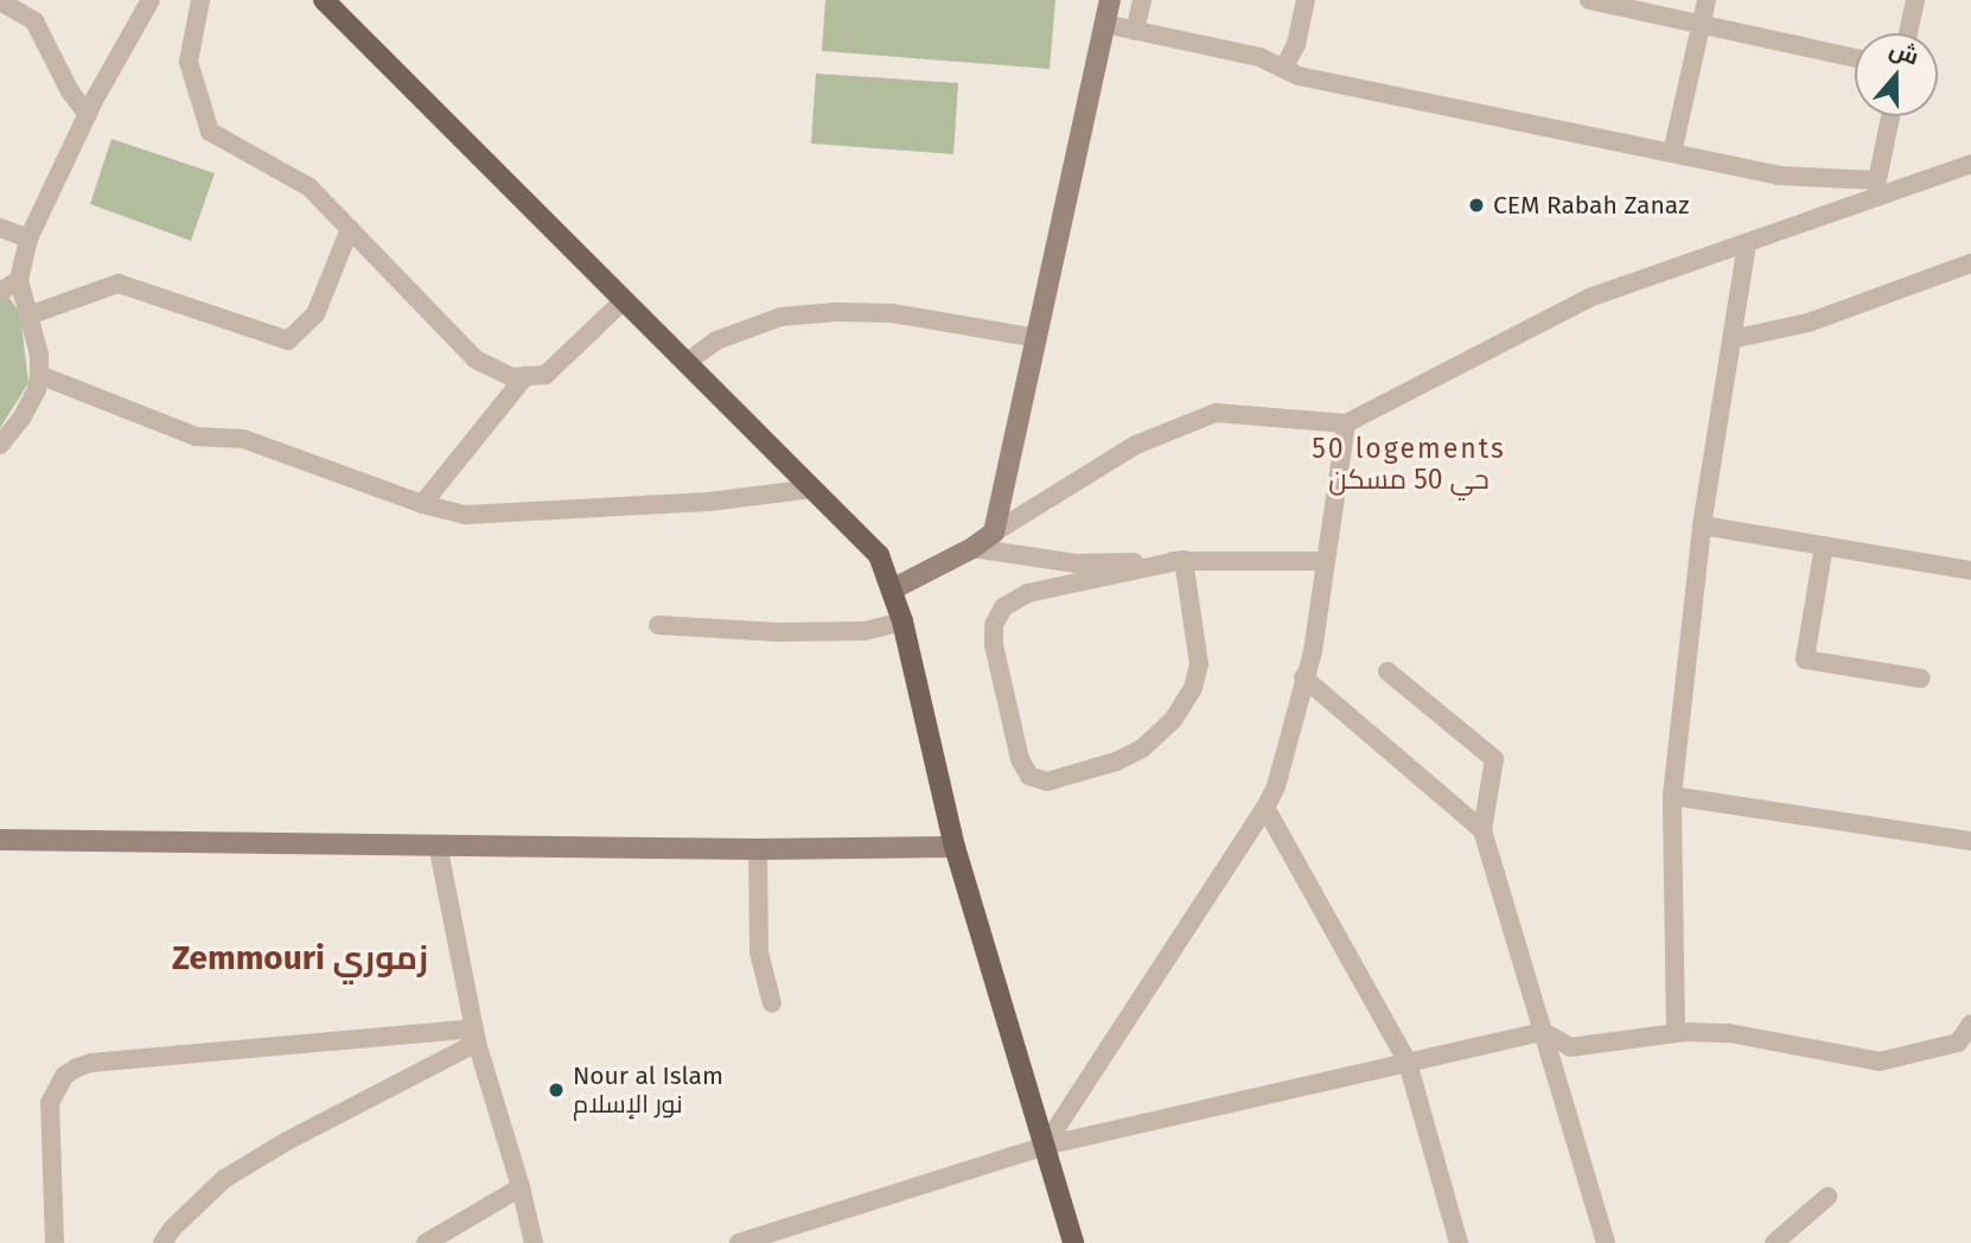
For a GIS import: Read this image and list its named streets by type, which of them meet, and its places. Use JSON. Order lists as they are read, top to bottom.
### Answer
{
  "districts": ["50 logements حي 50 مسكن", "Zemmouri زموري"],
  "places": ["CEM Rabah Zanaz", "Nour al Islam نور الإسلام"],
  "north": "top"
}
